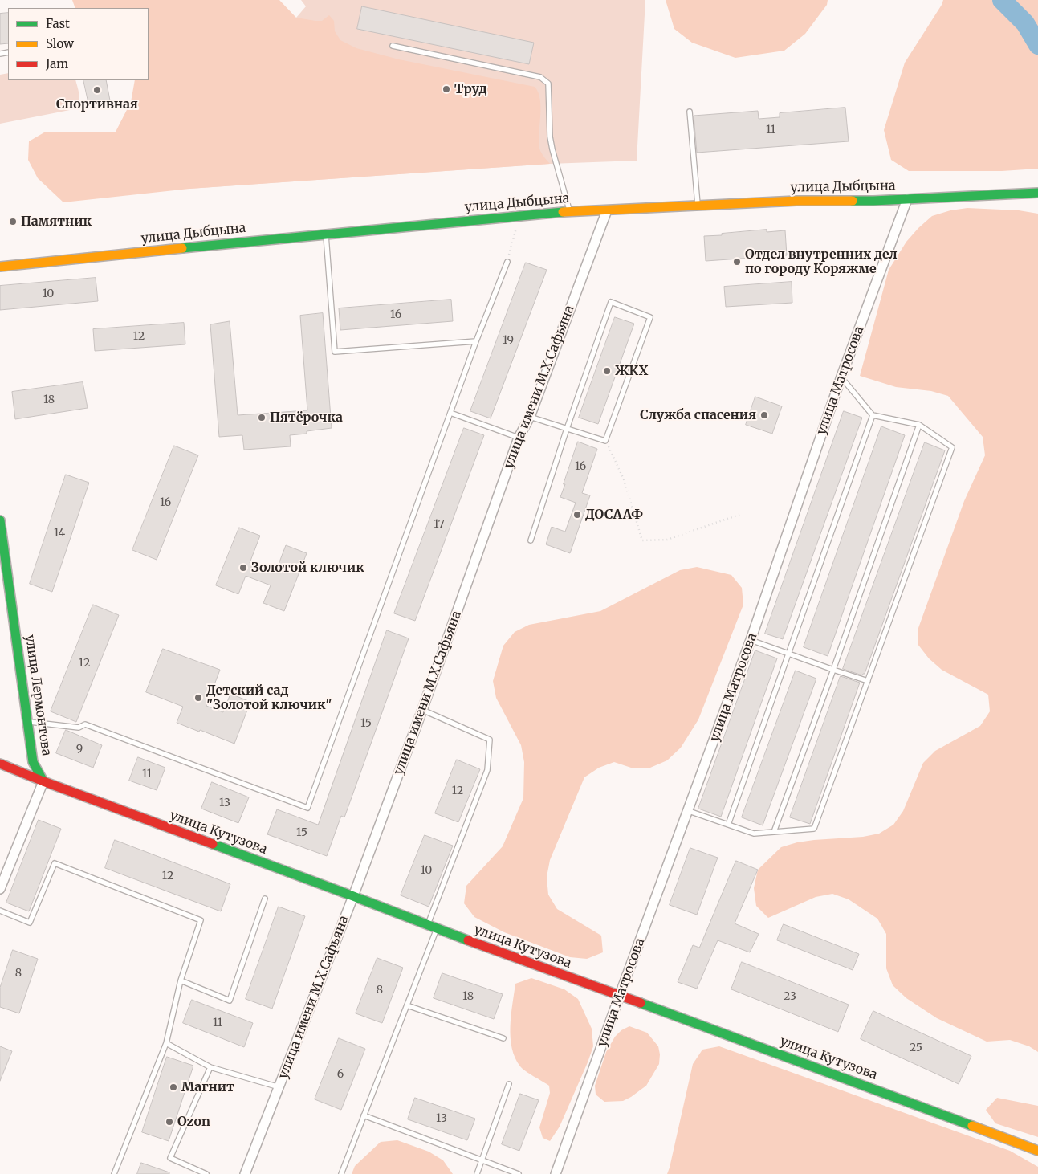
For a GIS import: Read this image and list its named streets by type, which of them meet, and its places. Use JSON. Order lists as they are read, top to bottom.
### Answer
{
  "streets": {
    "street": [
      "улица Дыбцына",
      "улица Матросова",
      "улица имени М.Х.Сафьяна",
      "улица Лермонтова",
      "улица Кутузова"
    ]
  },
  "crossings": [
    ["улица Дыбцына", "улица Матросова"],
    ["улица Дыбцына", "улица имени М.Х.Сафьяна"],
    ["улица Матросова", "улица Кутузова"],
    ["улица имени М.Х.Сафьяна", "улица Кутузова"],
    ["улица Лермонтова", "улица Кутузова"]
  ],
  "places": [
    "Труд",
    "Спортивная",
    "Памятник",
    "Отдел внутренних дел по городу Коряжме",
    "ЖКХ",
    "Служба спасения",
    "Пятёрочка",
    "ДОСААФ",
    "Золотой ключик",
    "Детский сад \"Золотой ключик\"",
    "Магнит",
    "Ozon"
  ],
  "house_numbers": [
    "11",
    "10",
    "16",
    "12",
    "19",
    "18",
    "16",
    "16",
    "17",
    "14",
    "12",
    "15",
    "9",
    "11",
    "12",
    "13",
    "15",
    "10",
    "12",
    "8",
    "8",
    "18",
    "23",
    "11",
    "25",
    "6",
    "13"
  ],
  "legend": ["Fast", "Slow", "Jam"]
}
